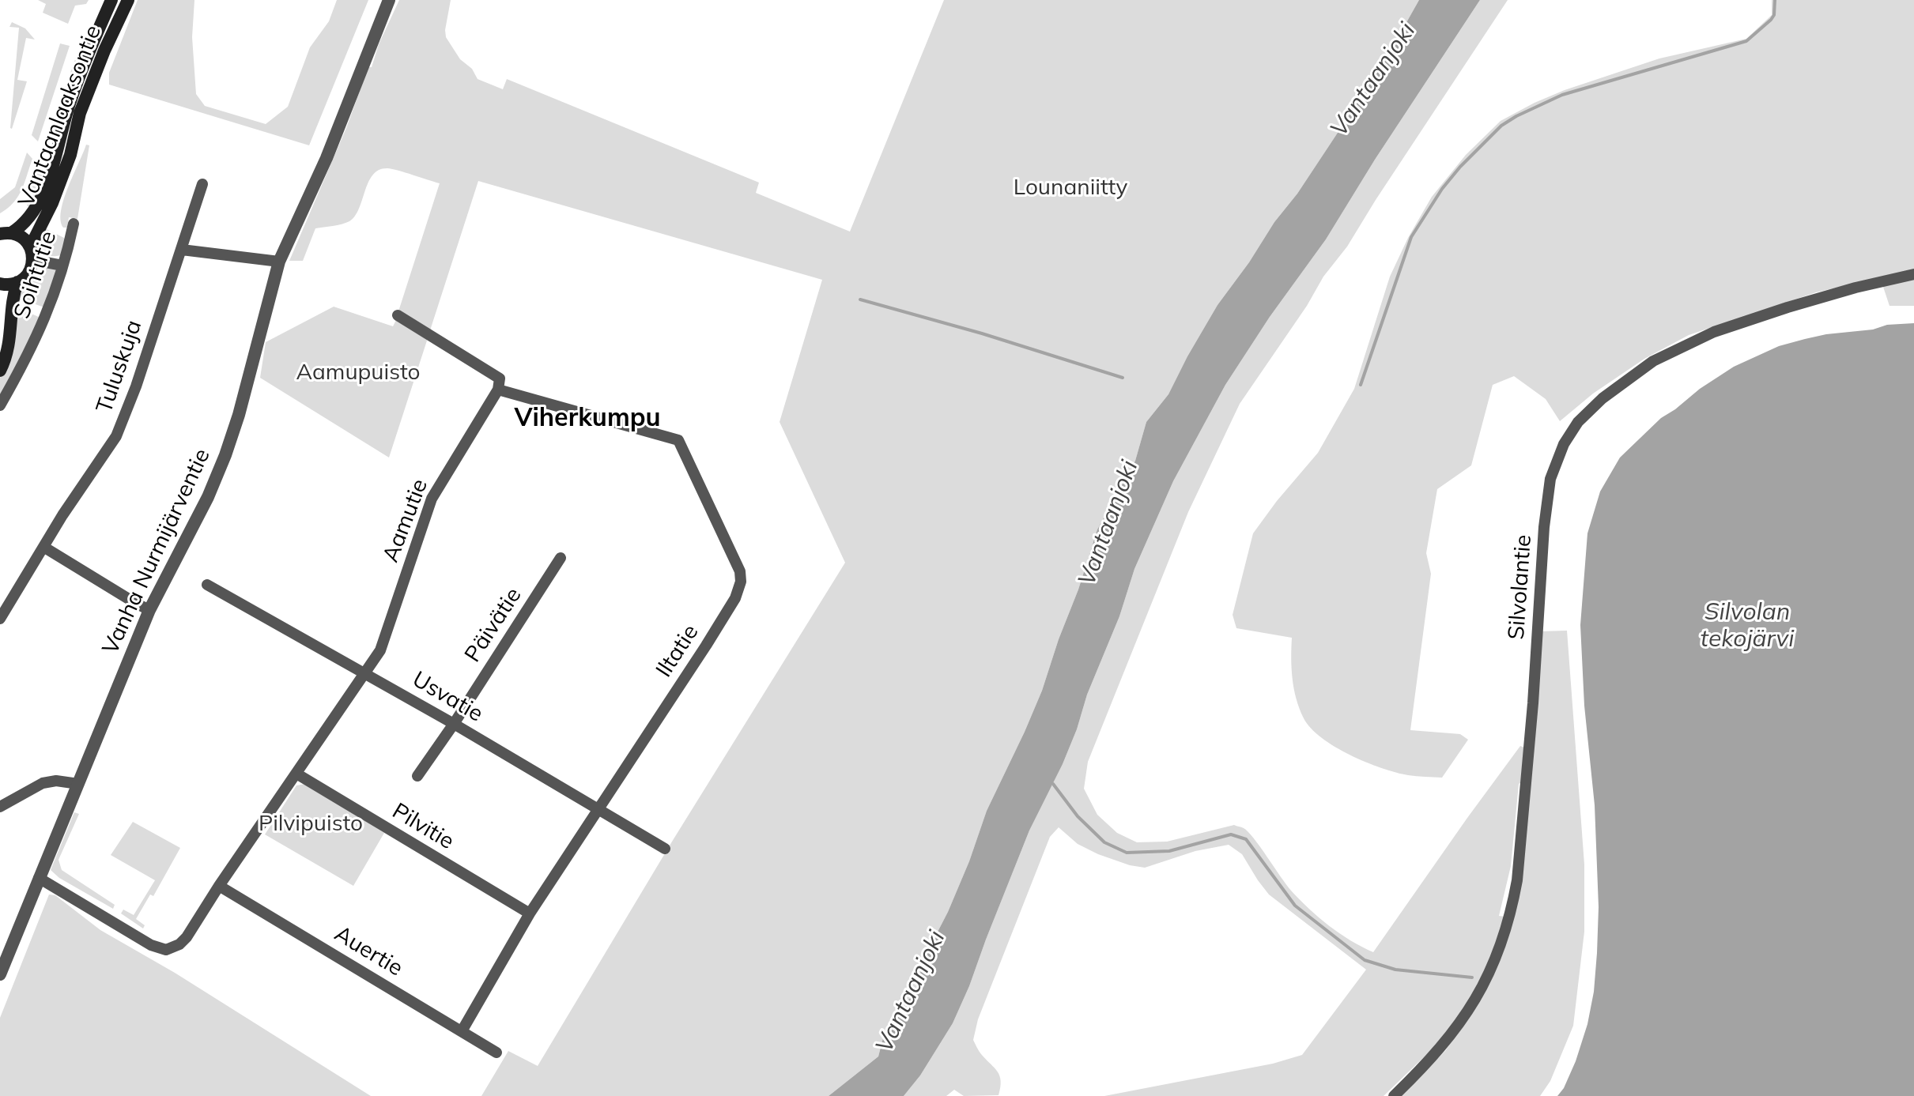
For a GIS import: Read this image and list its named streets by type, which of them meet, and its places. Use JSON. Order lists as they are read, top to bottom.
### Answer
{
  "streets": {
    "main road": ["Vantaanlaaksontie"],
    "street": [
      "Soihtutie",
      "Tuluskuja",
      "Aamutie",
      "Vanha Nurmijärventie",
      "Silvolantie",
      "Päivätie",
      "Iltatie",
      "Usvatie",
      "Pilvitie",
      "Auertie"
    ]
  },
  "crossings": [
    ["Aamutie", "Vanha Nurmijärventie"],
    ["Aamutie", "Iltatie"],
    ["Aamutie", "Usvatie"],
    ["Aamutie", "Pilvitie"],
    ["Aamutie", "Auertie"],
    ["Päivätie", "Usvatie"],
    ["Iltatie", "Usvatie"],
    ["Iltatie", "Pilvitie"],
    ["Iltatie", "Auertie"]
  ],
  "districts": ["Viherkumpu"],
  "water": ["Vantaanjoki", "Silvolan tekojärvi"],
  "parks": ["Lounaniitty", "Aamupuisto", "Pilvipuisto"]
}
